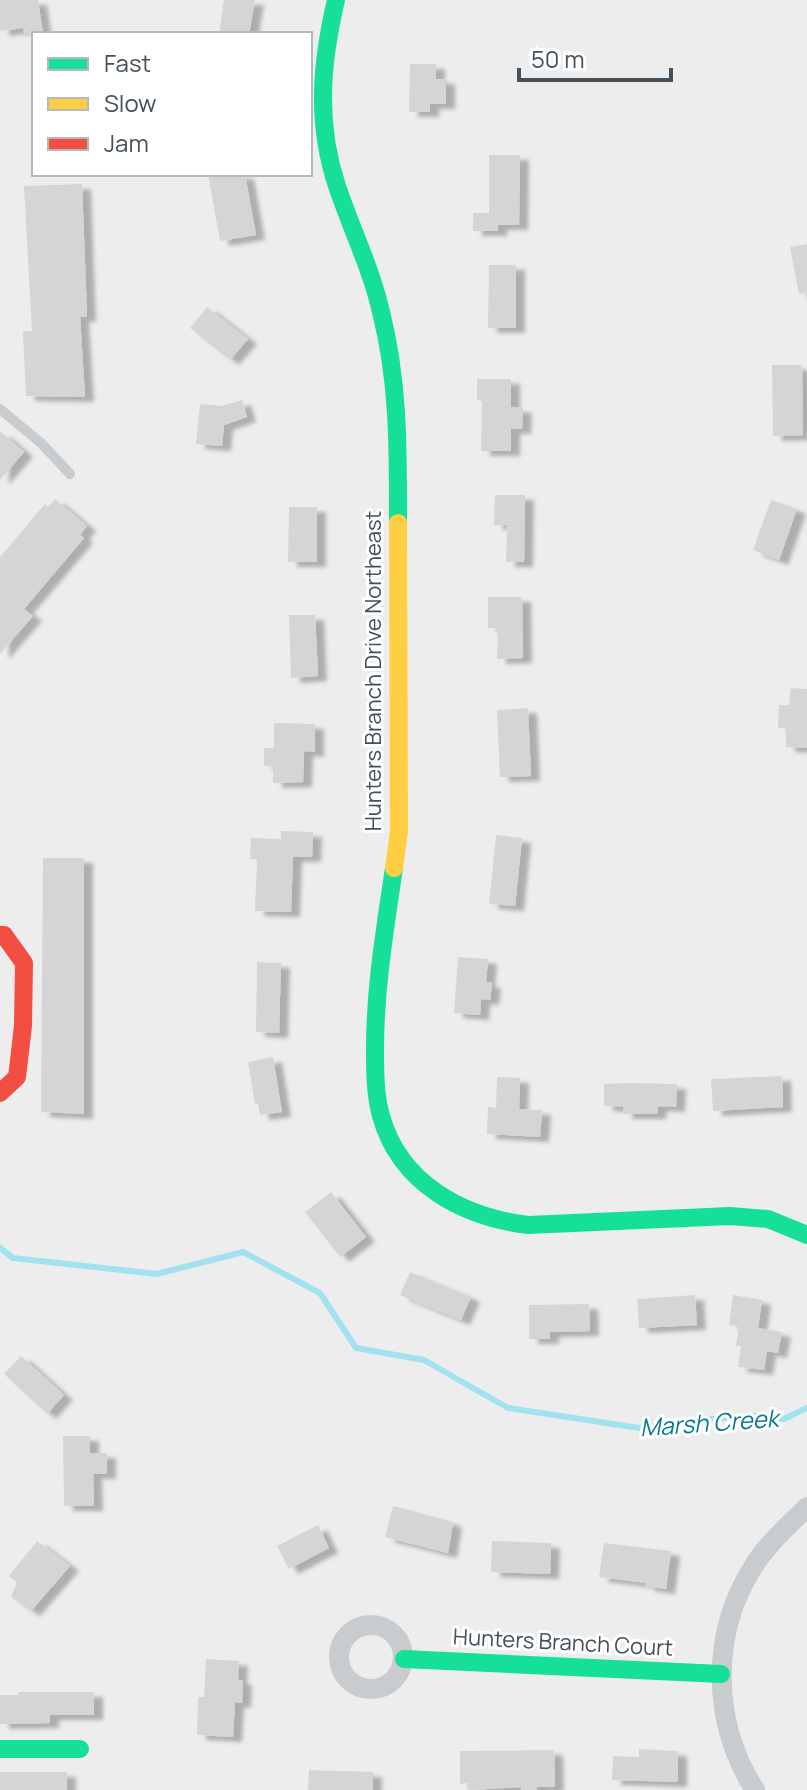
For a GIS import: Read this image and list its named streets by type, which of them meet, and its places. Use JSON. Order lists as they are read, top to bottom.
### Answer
{
  "streets": {
    "street": ["Hunters Branch Drive Northeast", "Hunters Branch Court"]
  },
  "water": ["Marsh Creek"],
  "legend": ["Fast", "Slow", "Jam"],
  "scale_bar": "50 m"
}
